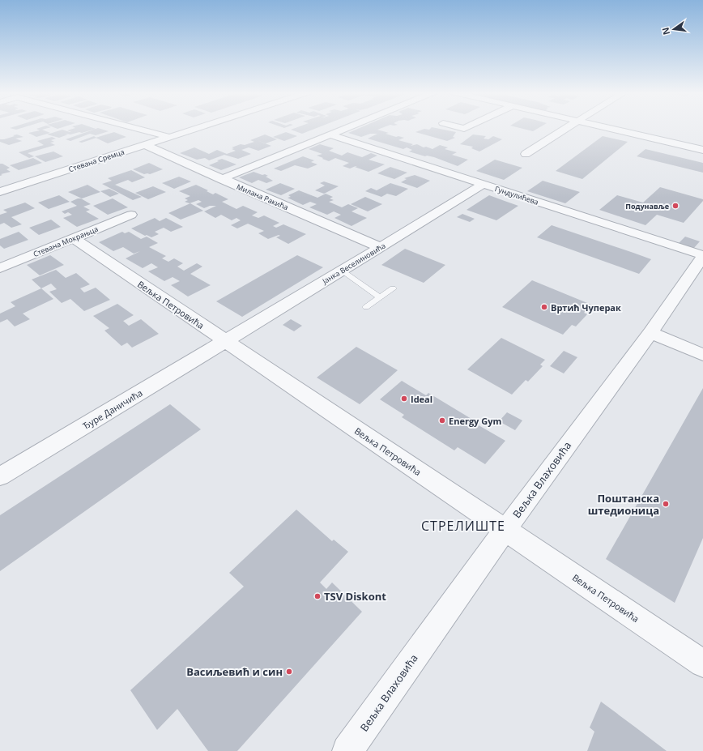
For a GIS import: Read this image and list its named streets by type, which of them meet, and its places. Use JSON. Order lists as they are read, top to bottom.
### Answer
{
  "streets": {
    "street": [
      "Стевана Сремца",
      "Гундулићева",
      "Милана Ракића",
      "Стевана Мокрањца",
      "Јанка Веселиновића",
      "Вељка Петровића",
      "Ђуре Даничића",
      "Вељка Влаховића"
    ]
  },
  "crossings": [
    ["Стевана Сремца", "Милана Ракића"],
    ["Гундулићева", "Јанка Веселиновића"],
    ["Гундулићева", "Вељка Влаховића"],
    ["Милана Ракића", "Јанка Веселиновића"],
    ["Стевана Мокрањца", "Вељка Петровића"],
    ["Јанка Веселиновића", "Вељка Петровића"],
    ["Јанка Веселиновића", "Ђуре Даничића"],
    ["Вељка Петровића", "Ђуре Даничића"],
    ["Вељка Петровића", "Вељка Влаховића"]
  ],
  "districts": ["СТРЕЛИШТЕ"],
  "places": [
    "Подунавље",
    "Вртић Чуперак",
    "Ideal",
    "Energy Gym",
    "Поштанска штедионица",
    "TSV Diskont",
    "Васиљевић и син"
  ],
  "north": "left"
}
